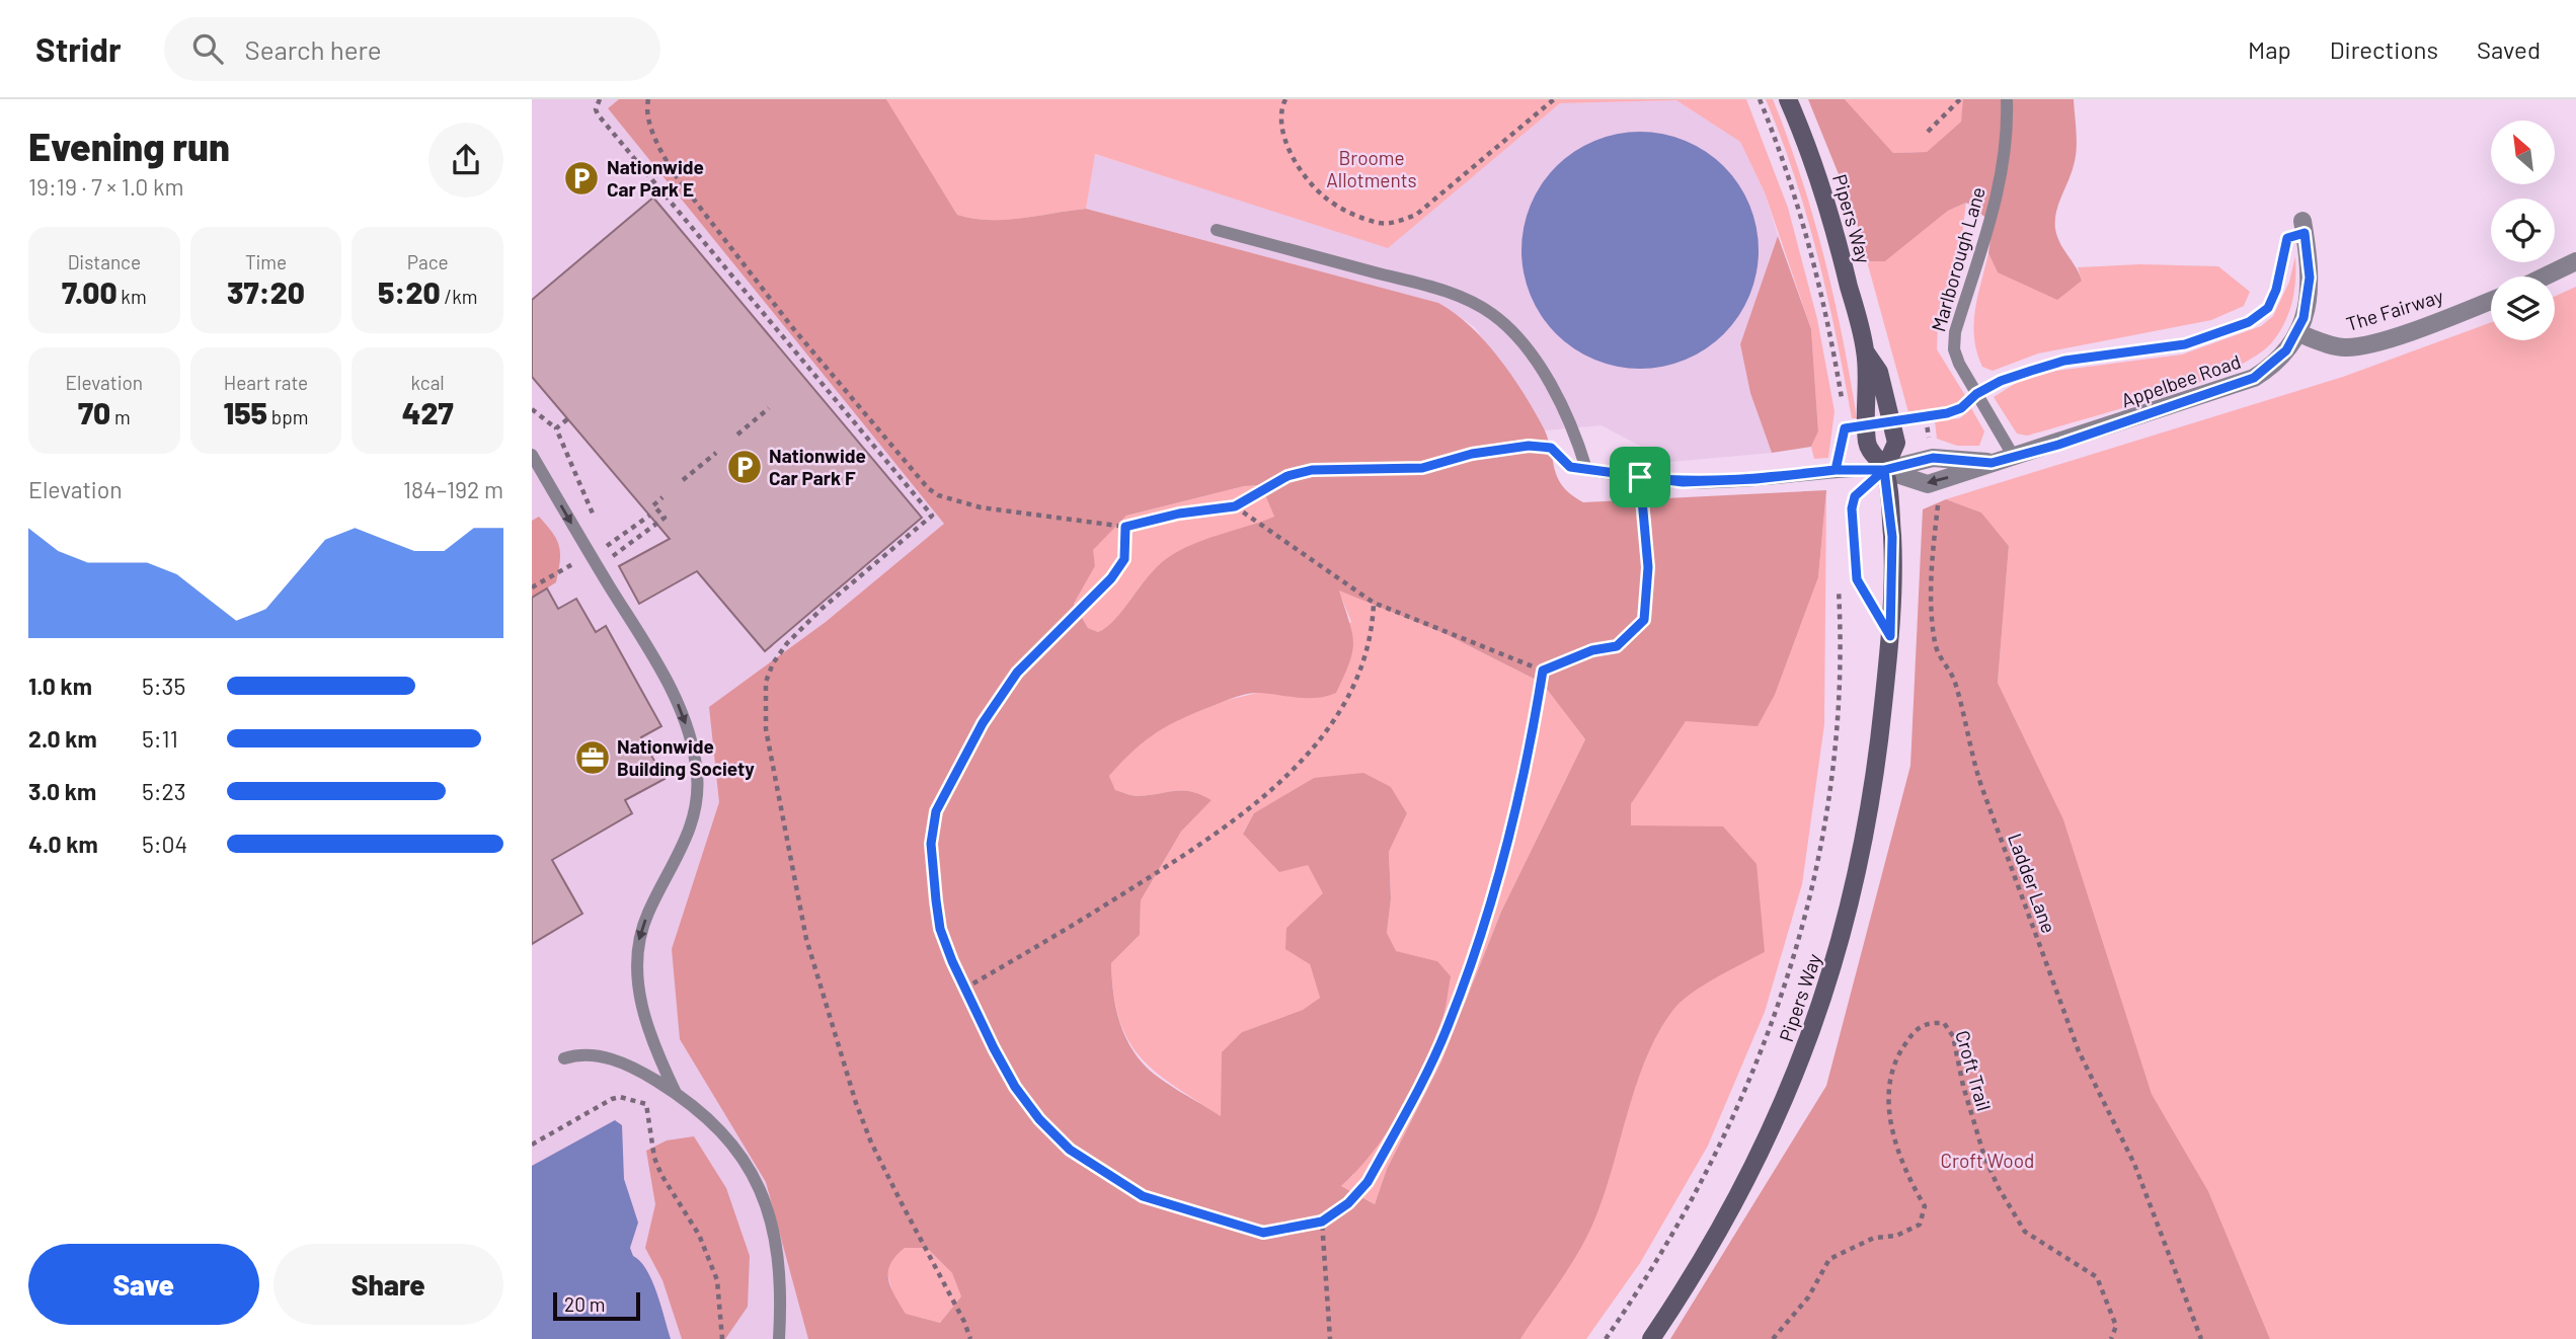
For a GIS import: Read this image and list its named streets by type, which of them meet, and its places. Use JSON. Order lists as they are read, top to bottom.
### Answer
{
  "streets": {
    "main road": ["Pipers Way"],
    "street": ["The Fairway", "Appelbee Road"],
    "lane": ["Marlborough Lane"],
    "path": ["Ladder Lane", "Croft Trail"]
  },
  "crossings": [
    ["Pipers Way", "Appelbee Road"],
    ["Marlborough Lane", "Appelbee Road"],
    ["The Fairway", "Appelbee Road"],
    ["Appelbee Road", "Ladder Lane"]
  ],
  "parks": ["Broome Allotments", "Croft Wood"],
  "places": {
    "parking": ["Nationwide Car Park E", "Nationwide Car Park F"],
    "office": ["Nationwide Building Society"]
  },
  "scale_bar": "20 m",
  "north": "top left",
  "page": {
    "header": "Stridr",
    "search": "Search here",
    "nav": ["Map", "Directions", "Saved"],
    "heading": ["Evening run", "19:19 · 7 × 1.0 km"],
    "stats": [
      ["Distance", "7.00 km"],
      ["Time", "37:20"],
      ["Pace", "5:20 /km"],
      ["Elevation", "70 m"],
      ["Heart rate", "155 bpm"],
      ["kcal", "427"]
    ],
    "chart": ["Elevation", "184–192 m"],
    "list": [
      {
        "name": "1.0 km",
        "note": "5:35"
      },
      {
        "name": "2.0 km",
        "note": "5:11"
      },
      {
        "name": "3.0 km",
        "note": "5:23"
      },
      {
        "name": "4.0 km",
        "note": "5:04"
      }
    ],
    "buttons": ["Save", "Share"],
    "scale": "20 m"
  }
}
